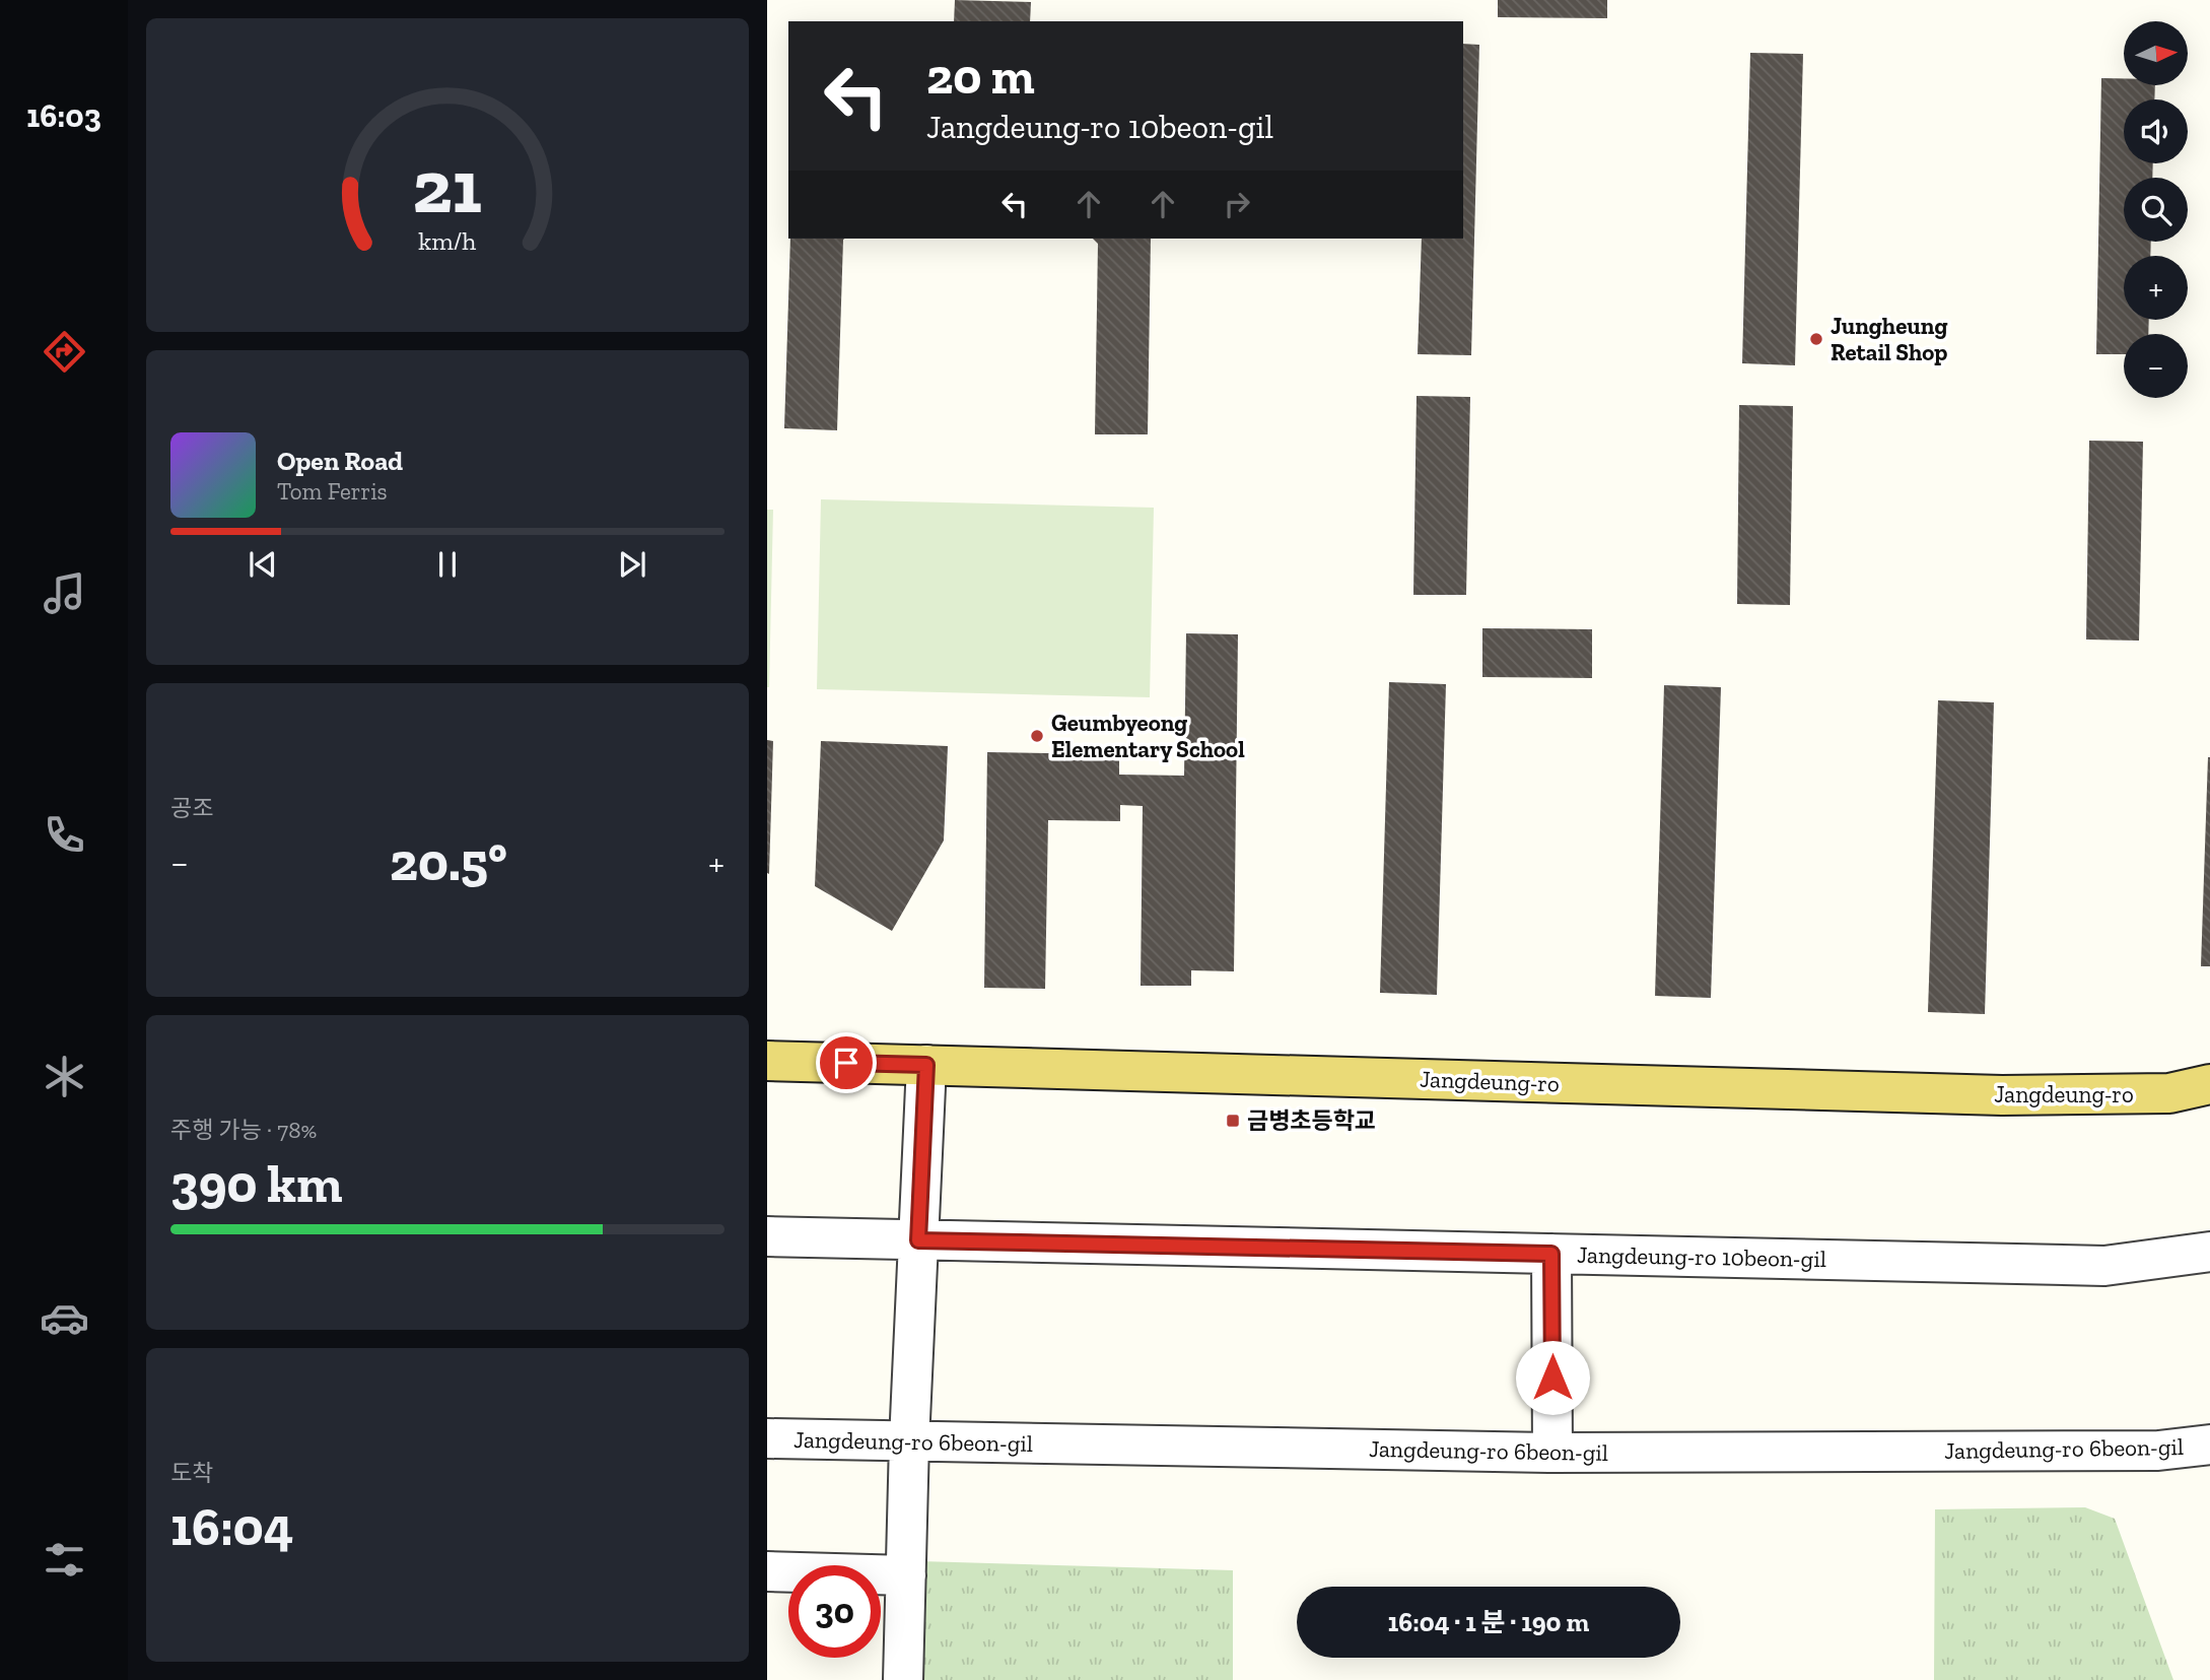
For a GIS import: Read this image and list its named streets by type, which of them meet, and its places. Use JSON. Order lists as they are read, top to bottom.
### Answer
{
  "streets": {
    "main road": ["Jangdeung-ro"],
    "street": ["Jangdeung-ro 10beon-gil", "Jangdeung-ro 6beon-gil"]
  },
  "places": {
    "other": ["Jungheung Retail Shop", "Geumbyeong Elementary School"],
    "transit": ["금병초등학교"]
  },
  "north": "right",
  "page": {
    "tabs": "16:03",
    "map_buttons": ["+", "−"],
    "turn": ["20 m", "Jangdeung-ro 10beon-gil"],
    "song": ["Open Road", "Tom Ferris"],
    "tile": [
      "공조",
      ["주행 가능 · 78%", "390 km"],
      ["도착", "16:04"]
    ],
    "heat": ["−", "20.5°", "+"],
    "limit": "30",
    "trip": "16:04 · 1 분 · 190 m",
    "gauge": ["21", "km/h"]
  }
}
